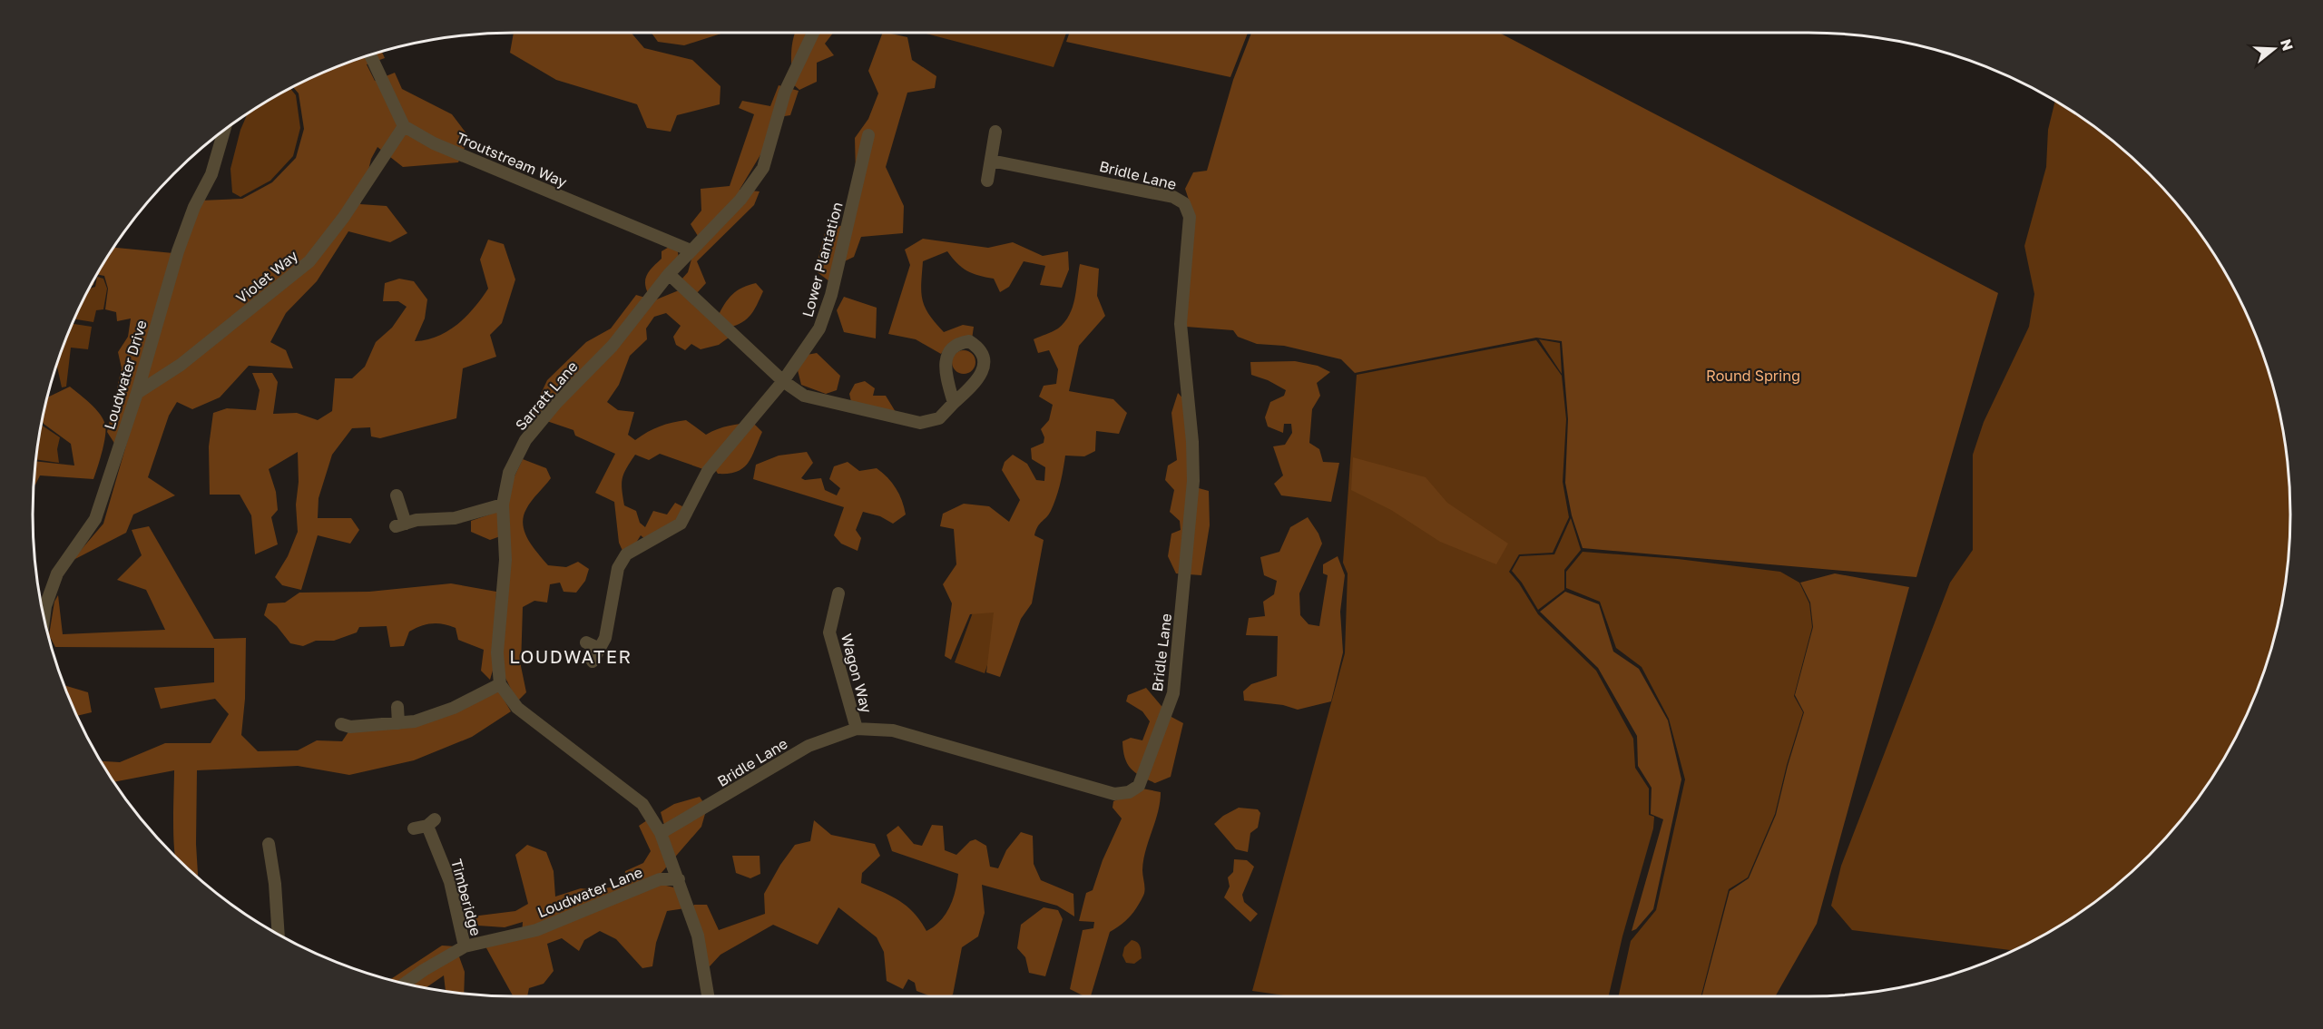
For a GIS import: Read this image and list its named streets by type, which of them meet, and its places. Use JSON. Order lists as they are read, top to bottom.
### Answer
{
  "streets": {
    "street": [
      "Troutstream Way",
      "Bridle Lane",
      "Lower Plantation",
      "Violet Way",
      "Loudwater Drive",
      "Sarratt Lane",
      "Wagon Way",
      "Loudwater Lane",
      "Timberidge"
    ]
  },
  "crossings": [
    ["Troutstream Way", "Violet Way"],
    ["Troutstream Way", "Sarratt Lane"],
    ["Bridle Lane", "Wagon Way"],
    ["Violet Way", "Loudwater Drive"],
    ["Loudwater Lane", "Timberidge"]
  ],
  "districts": ["LOUDWATER"],
  "parks": ["Round Spring"],
  "north": "right"
}
